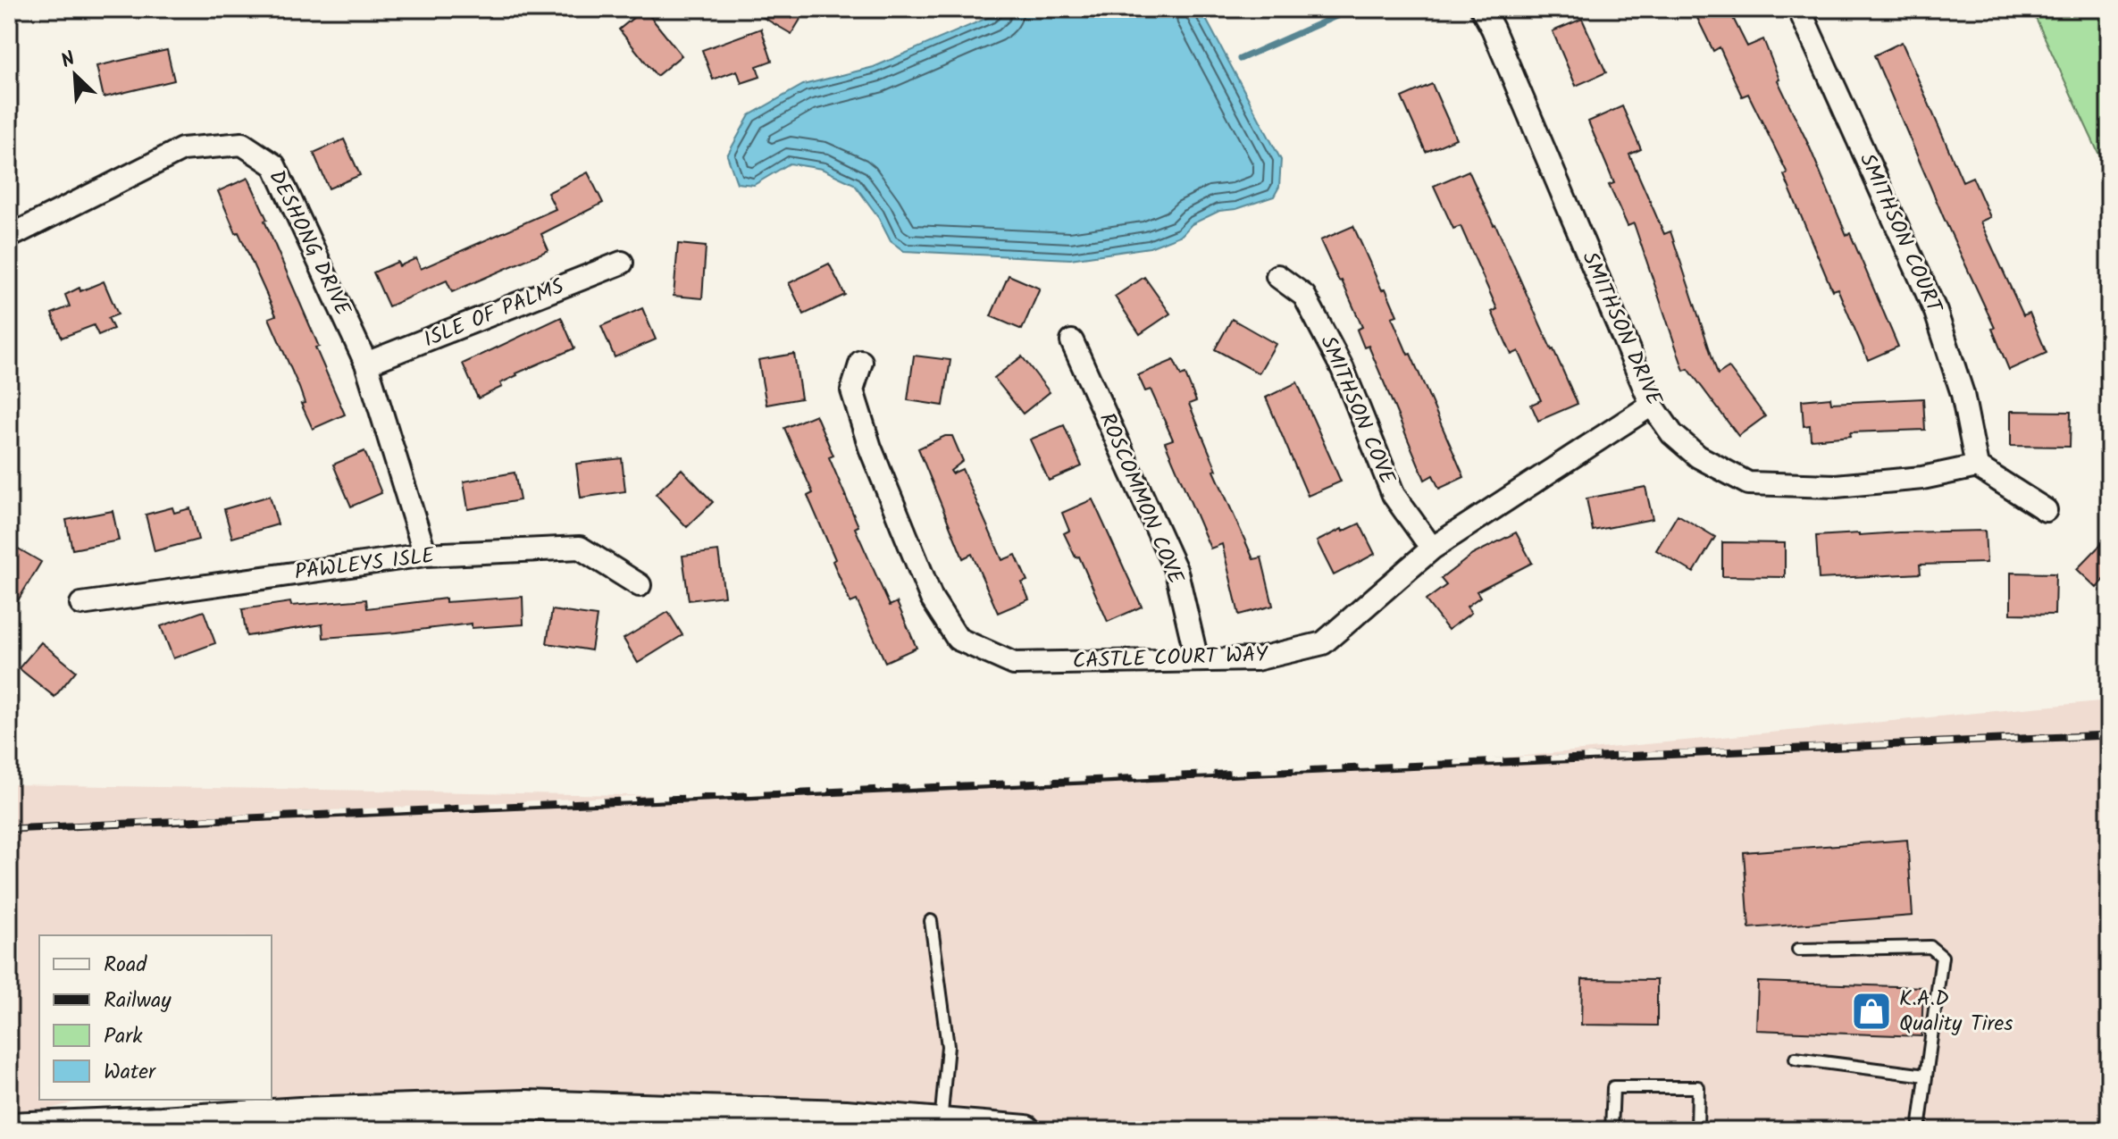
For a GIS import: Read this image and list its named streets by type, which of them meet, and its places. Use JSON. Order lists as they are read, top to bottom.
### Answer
{
  "streets": {
    "street": [
      "SMITHSON COURT",
      "DESHONG DRIVE",
      "ISLE OF PALMS",
      "SMITHSON DRIVE",
      "SMITHSON COVE",
      "ROSCOMMON COVE",
      "PAWLEYS ISLE",
      "CASTLE COURT WAY"
    ]
  },
  "crossings": [
    ["SMITHSON COURT", "SMITHSON DRIVE"],
    ["DESHONG DRIVE", "ISLE OF PALMS"],
    ["DESHONG DRIVE", "PAWLEYS ISLE"],
    ["SMITHSON DRIVE", "CASTLE COURT WAY"],
    ["SMITHSON COVE", "CASTLE COURT WAY"],
    ["ROSCOMMON COVE", "CASTLE COURT WAY"]
  ],
  "places": {
    "shop": ["K.A.D Quality Tires"]
  },
  "legend": [
    "Road",
    "Railway",
    "Park",
    "Water"
  ],
  "north": "top left"
}
